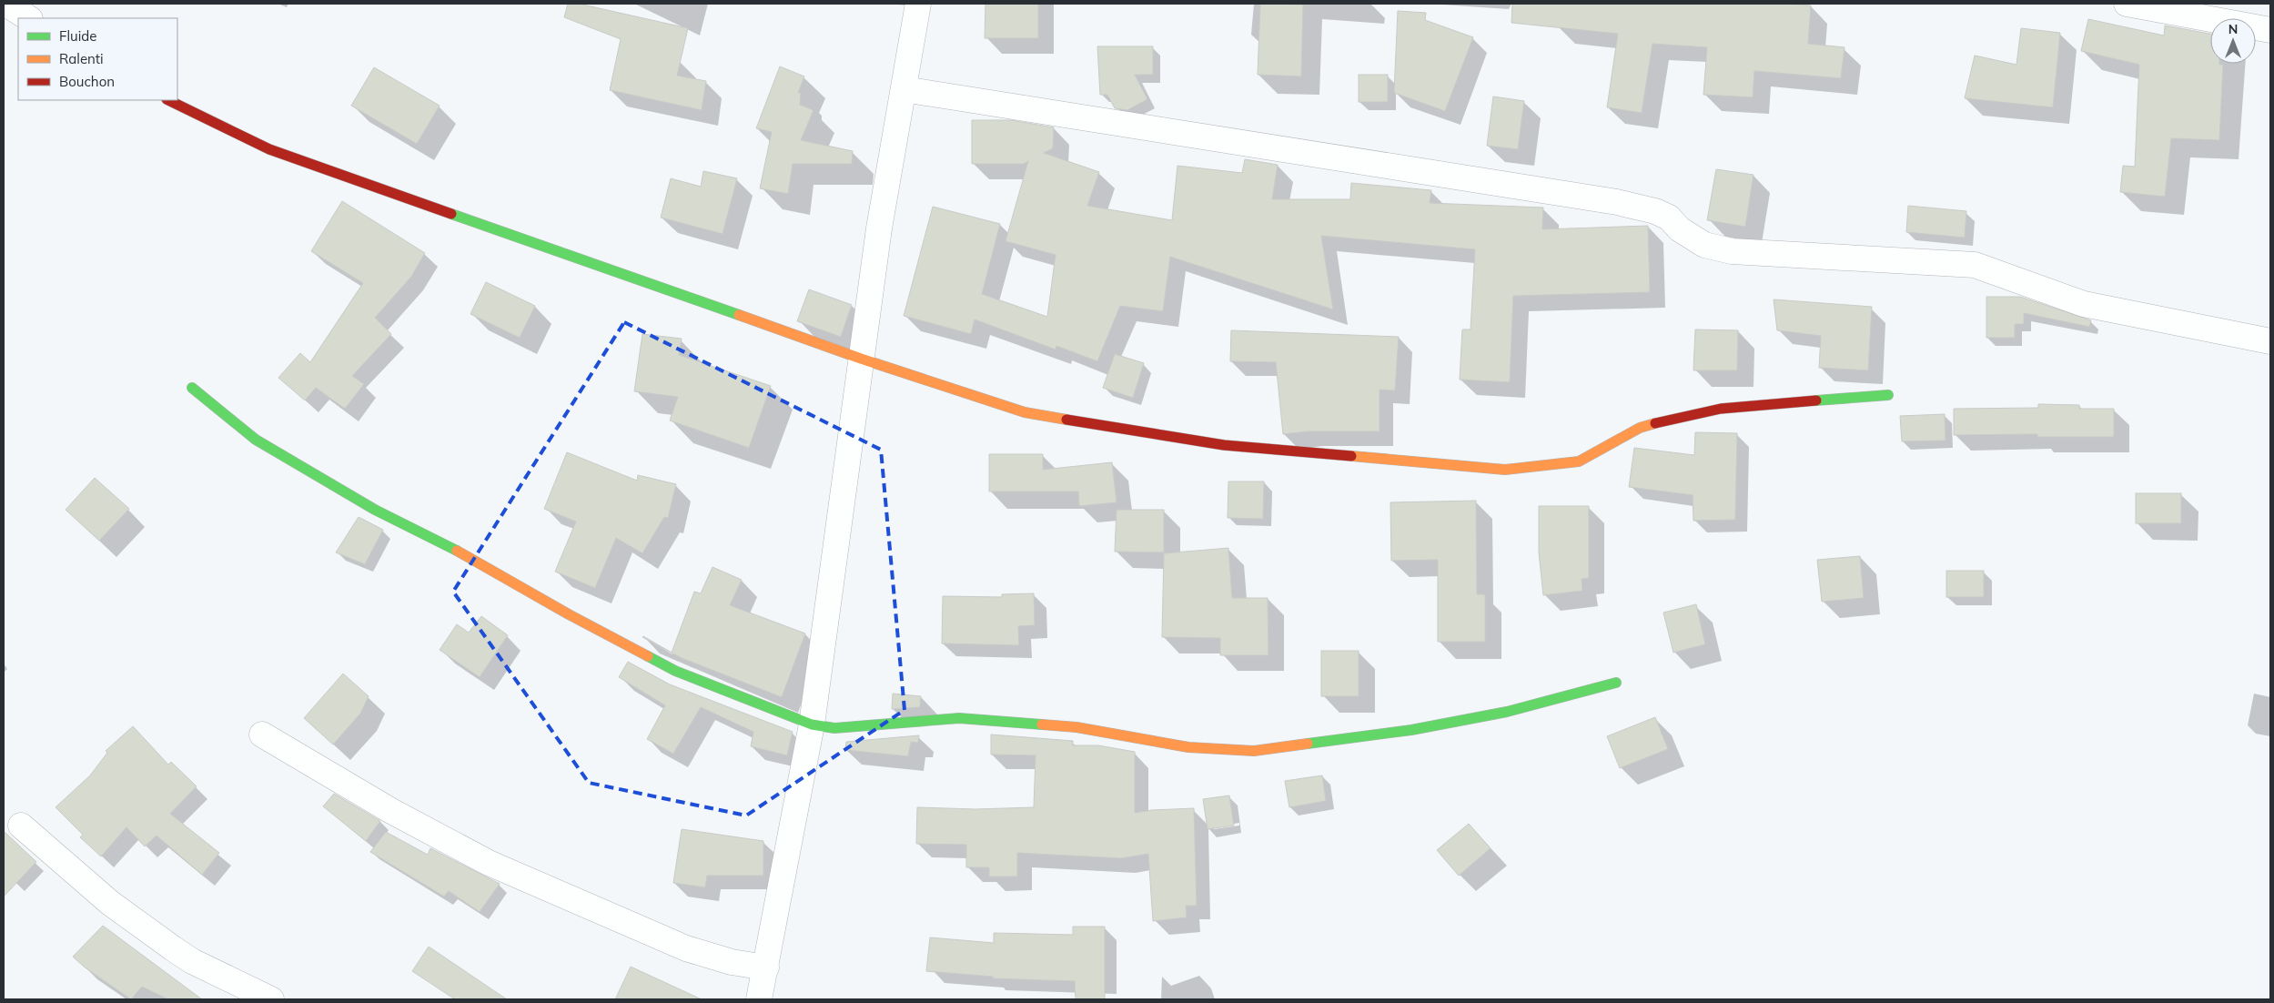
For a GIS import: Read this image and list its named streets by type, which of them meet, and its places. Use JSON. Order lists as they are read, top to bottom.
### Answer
{
  "legend": ["Fluide", "Ralenti", "Bouchon"],
  "north": "top"
}
